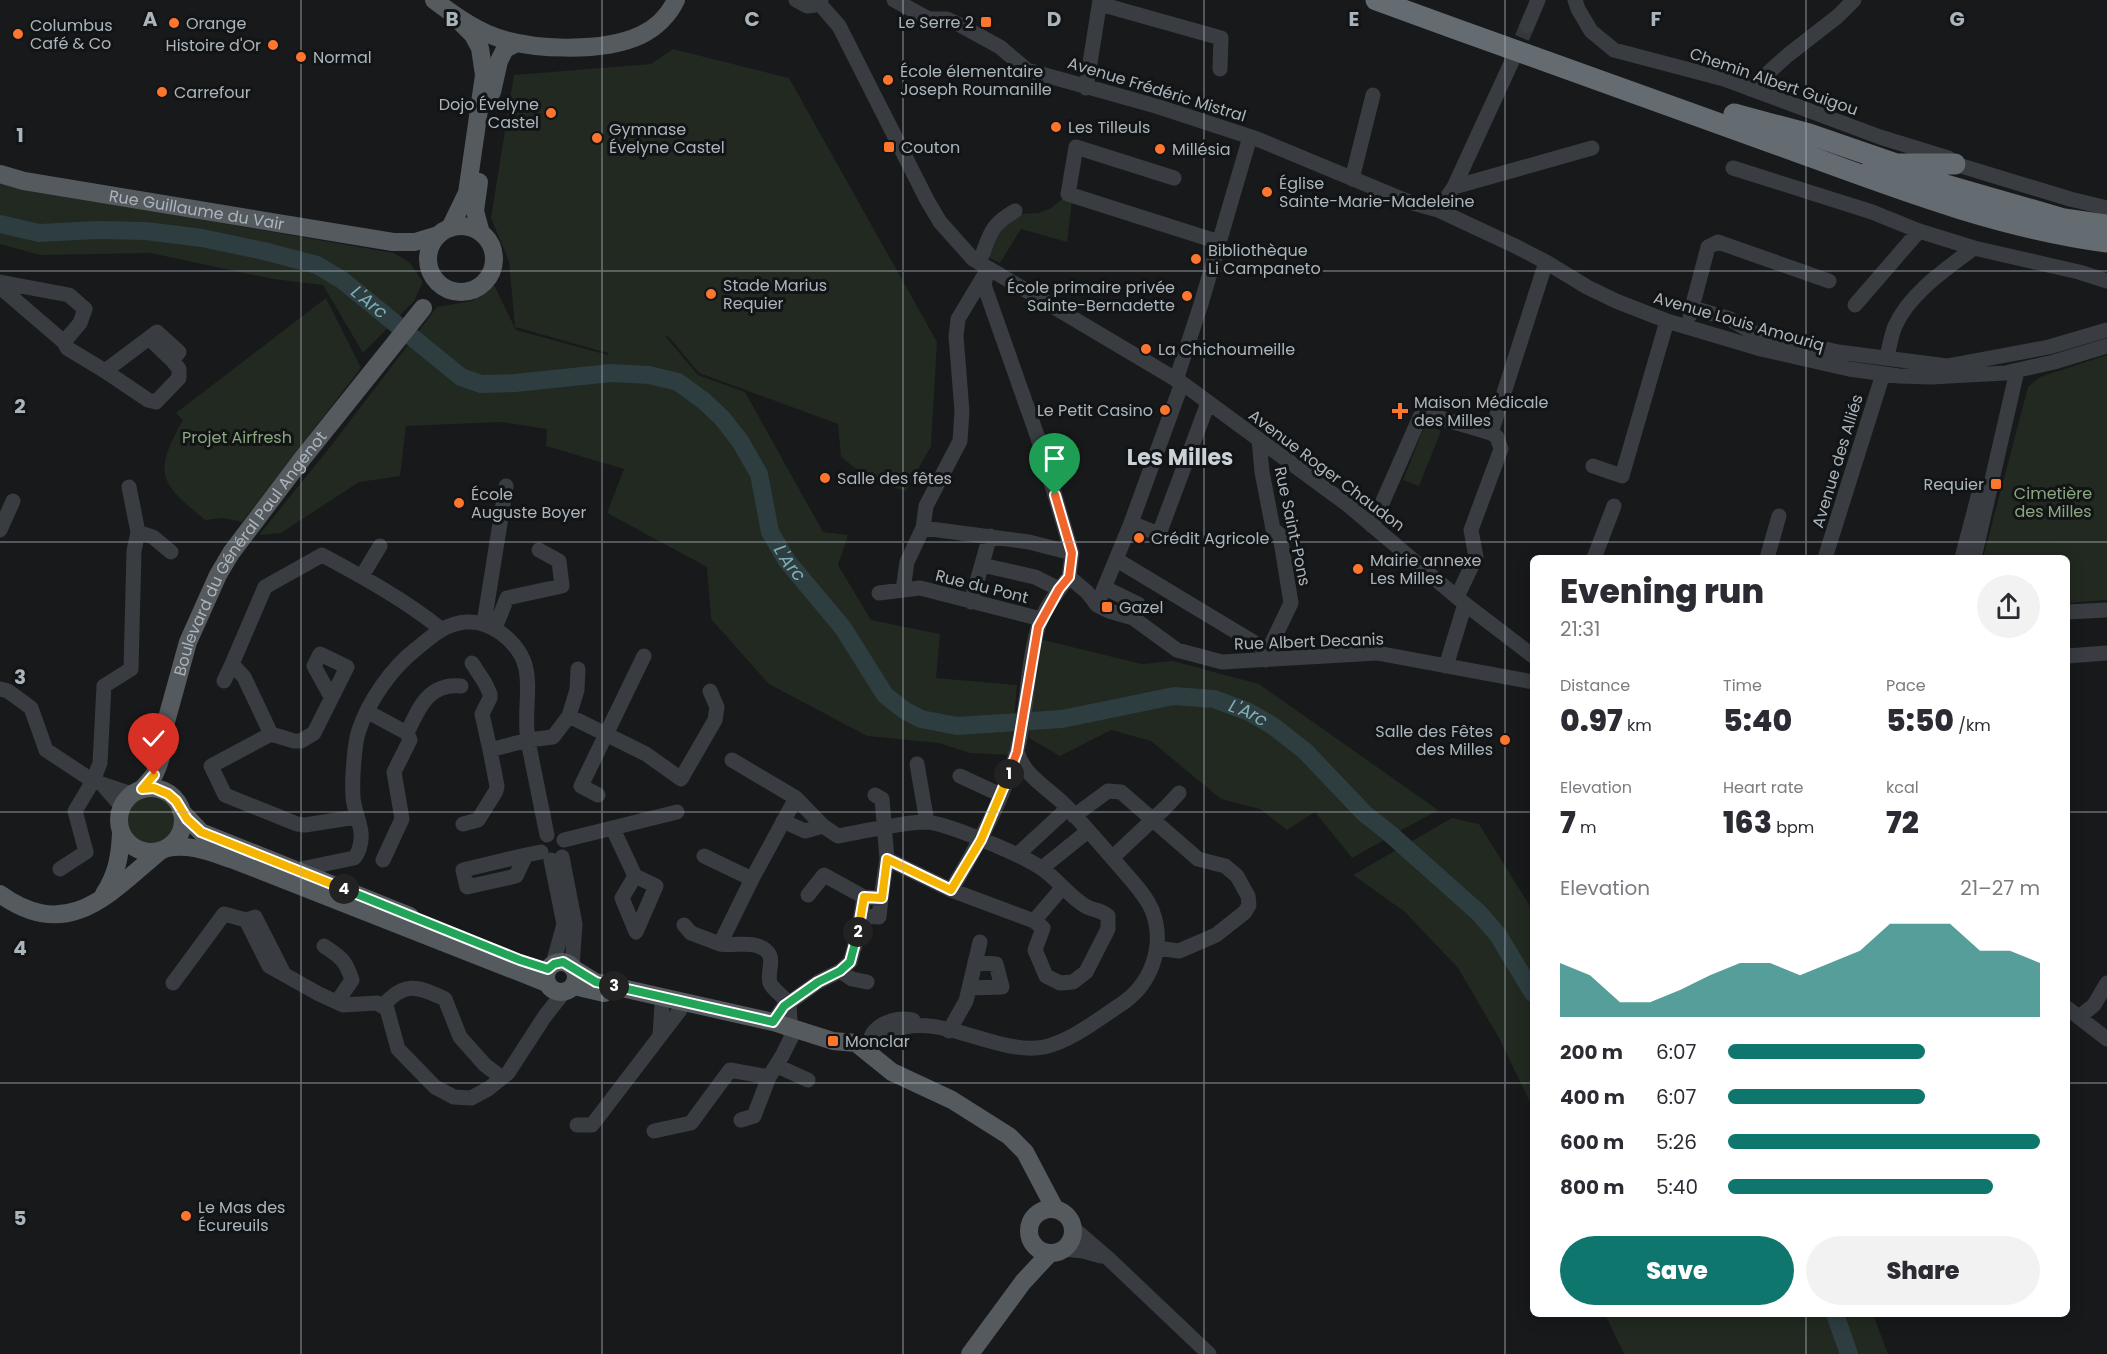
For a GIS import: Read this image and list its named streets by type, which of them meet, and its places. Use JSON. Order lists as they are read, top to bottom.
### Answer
{
  "streets": {
    "main road": ["Rue Guillaume du Vair", "Boulevard du Général Paul Angenot"],
    "street": [
      "Chemin Albert Guigou",
      "Avenue Frédéric Mistral",
      "Avenue Louis Amouriq",
      "Avenue des Alliés",
      "Avenue Roger Chaudon",
      "Rue Saint-Pons",
      "Rue du Pont",
      "Rue Albert Decanis"
    ]
  },
  "crossings": [
    ["Avenue Frédéric Mistral", "Avenue Louis Amouriq"],
    ["Avenue Louis Amouriq", "Avenue des Alliés"],
    ["Avenue Roger Chaudon", "Rue Saint-Pons"],
    ["Rue Saint-Pons", "Rue Albert Decanis"]
  ],
  "districts": ["Les Milles"],
  "water": ["L'Arc"],
  "parks": ["Projet Airfresh", "Cimetière des Milles"],
  "places": {
    "transit": [
      "Le Serre 2",
      "Couton",
      "Requier",
      "Gazel",
      "Monclar"
    ],
    "other": [
      "Orange",
      "Columbus Café & Co",
      "Histoire d'Or",
      "Normal",
      "École élementaire Joseph Roumanille",
      "Carrefour",
      "Dojo Évelyne Castel",
      "Les Tilleuls",
      "Gymnase Évelyne Castel",
      "Millésia",
      "Église Sainte-Marie-Madeleine",
      "Bibliothèque Li Campaneto",
      "Stade Marius Requier",
      "École primaire privée Sainte-Bernadette",
      "La Chichoumeille",
      "Le Petit Casino",
      "Salle des fêtes",
      "École Auguste Boyer",
      "Crédit Agricole",
      "Mairie annexe Les Milles",
      "Salle des Fêtes des Milles",
      "Le Mas des Écureuils"
    ],
    "health": ["Maison Médicale des Milles"]
  },
  "page": {
    "heading": ["Evening run", "21:31"],
    "stats": [
      ["Distance", "0.97 km"],
      ["Time", "5:40"],
      ["Pace", "5:50 /km"],
      ["Elevation", "7 m"],
      ["Heart rate", "163 bpm"],
      ["kcal", "72"]
    ],
    "pins": [
      "1",
      "4",
      "2",
      "3"
    ],
    "chart": ["Elevation", "21–27 m"],
    "list": [
      {
        "name": "200 m",
        "note": "6:07"
      },
      {
        "name": "400 m",
        "note": "6:07"
      },
      {
        "name": "600 m",
        "note": "5:26"
      },
      {
        "name": "800 m",
        "note": "5:40"
      }
    ],
    "buttons": ["Save", "Share"]
  },
  "grid": {
    "columns": [
      "A",
      "B",
      "C",
      "D",
      "E",
      "F",
      "G"
    ],
    "rows": [
      "1",
      "2",
      "3",
      "4",
      "5"
    ]
  }
}
